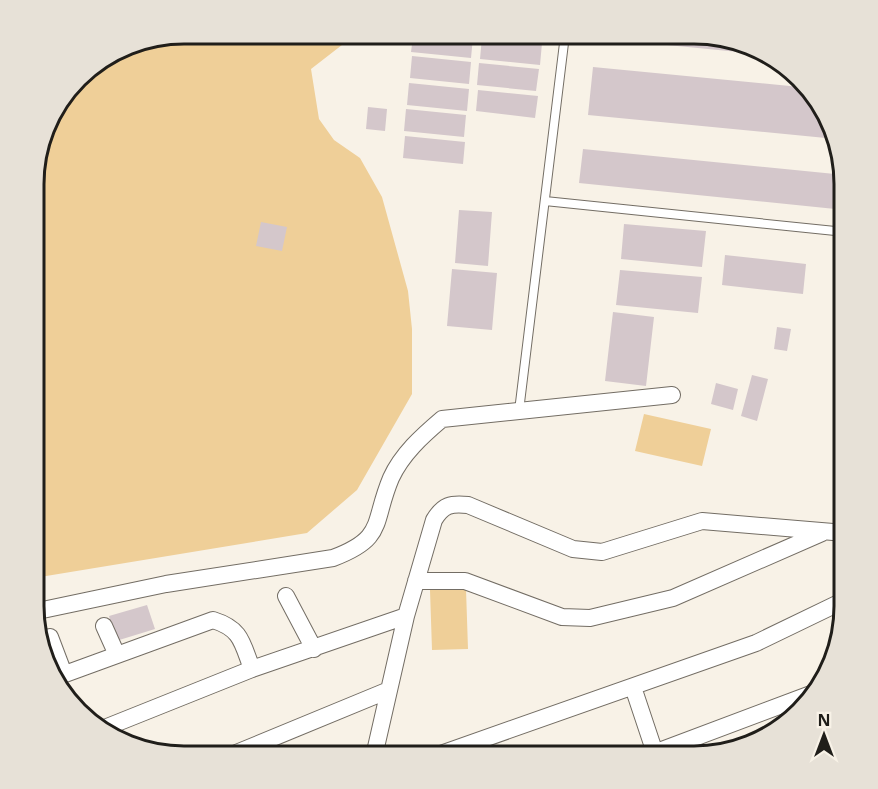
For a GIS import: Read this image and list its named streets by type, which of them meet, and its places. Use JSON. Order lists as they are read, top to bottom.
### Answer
{
  "north": "top"
}
